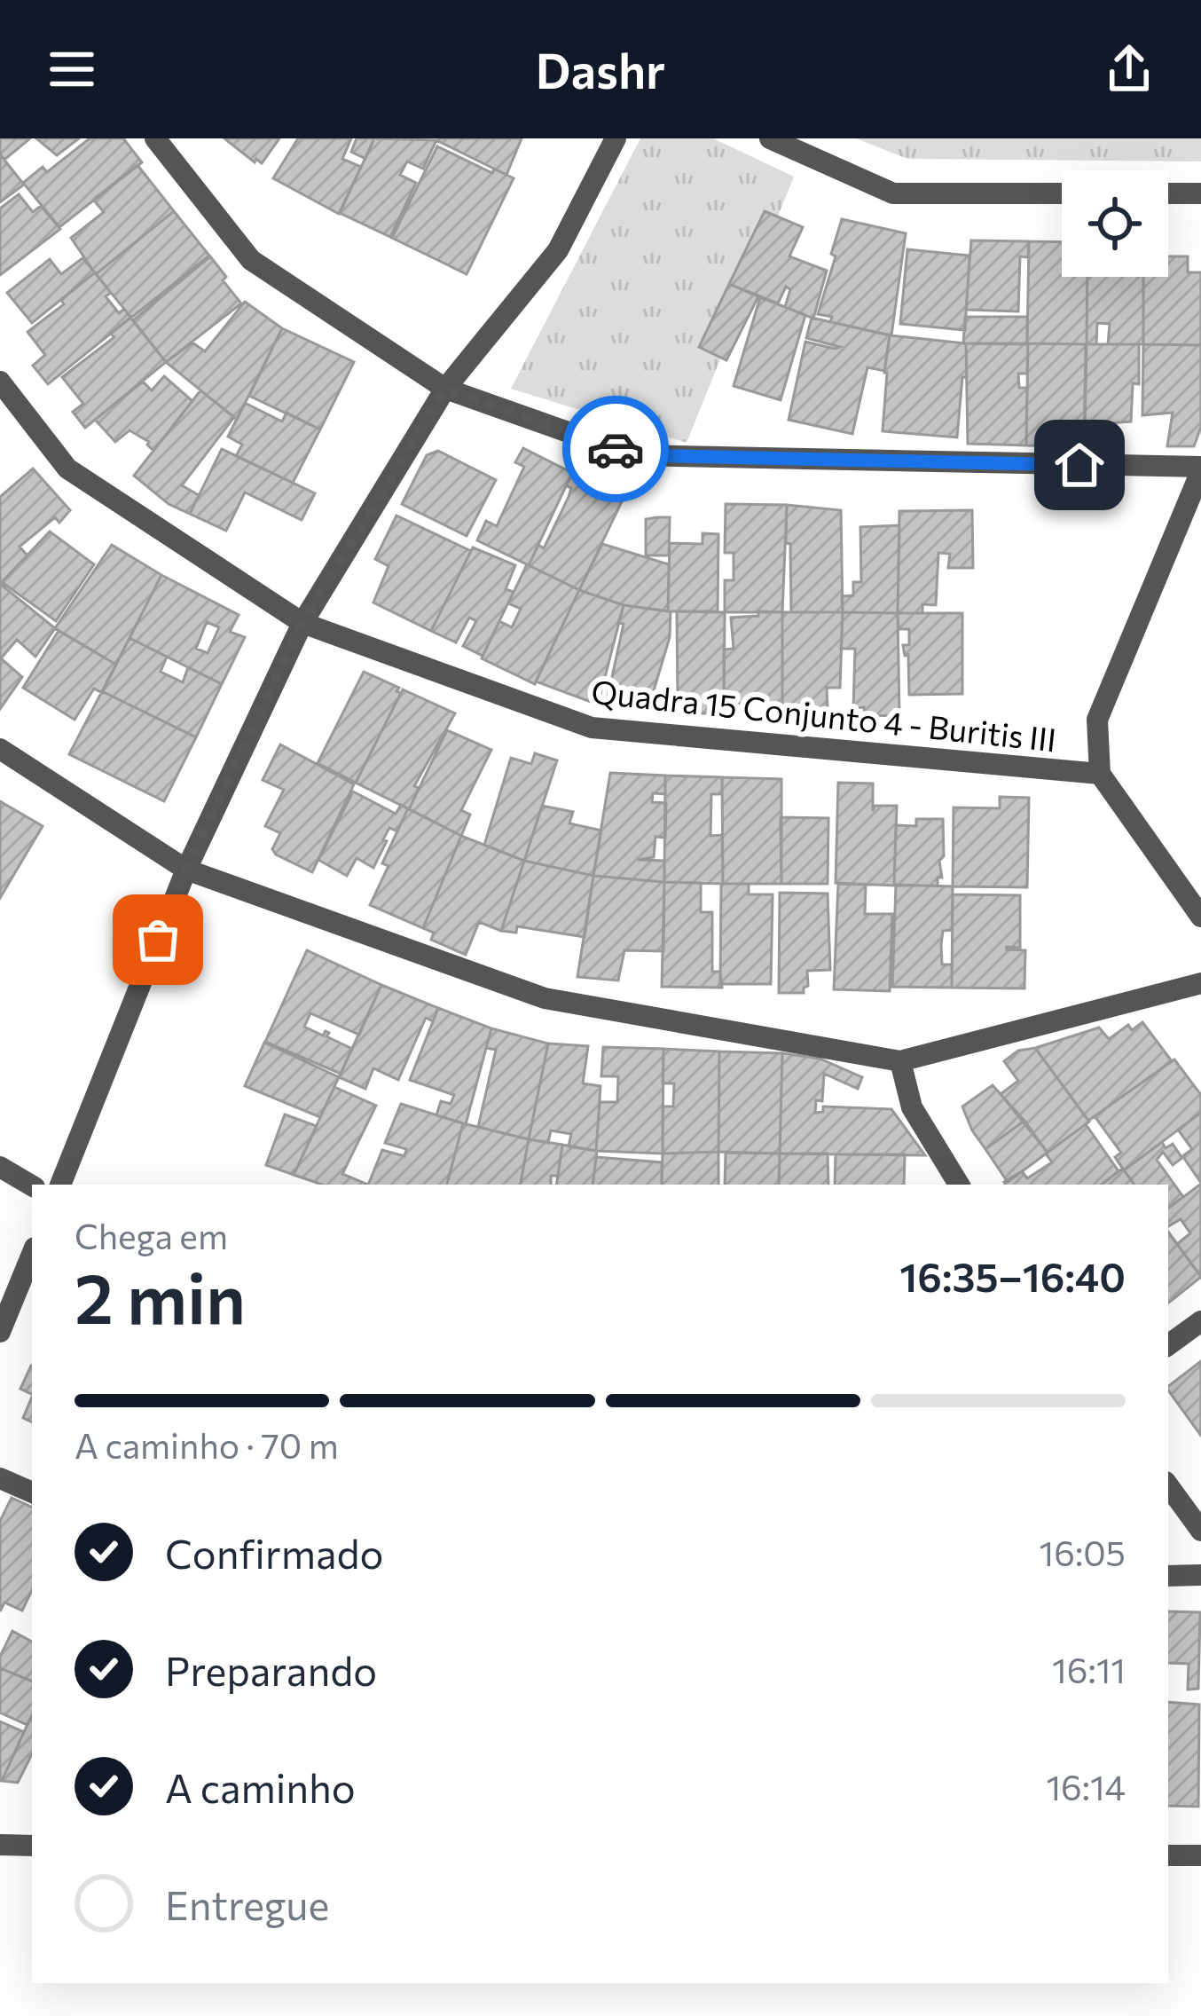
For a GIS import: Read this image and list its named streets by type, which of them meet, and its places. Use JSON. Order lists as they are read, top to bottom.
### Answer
{
  "streets": {
    "street": ["Quadra 15 Conjunto 4 - Buritis III"]
  },
  "page": {
    "header": "Dashr",
    "heading": ["2 min", "Chega em", "16:35–16:40"],
    "bar": "A caminho · 70 m",
    "list": [
      ["Confirmado", "16:05"],
      ["Preparando", "16:11"],
      ["A caminho", "16:14"],
      "Entregue"
    ]
  }
}
